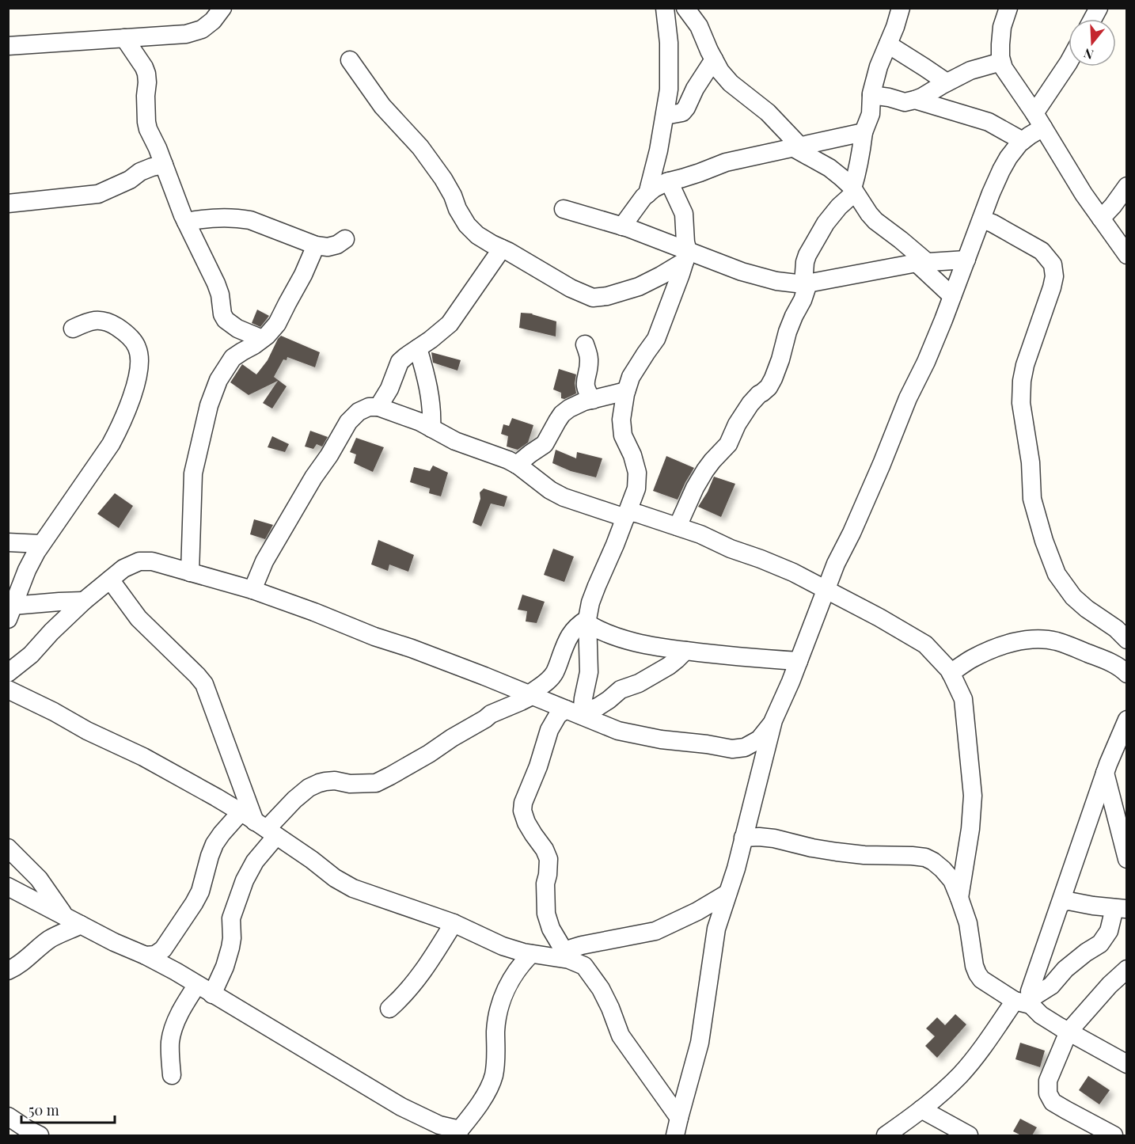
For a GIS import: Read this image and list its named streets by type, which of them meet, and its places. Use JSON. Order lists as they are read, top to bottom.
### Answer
{
  "scale_bar": "50 m",
  "north": "bottom"
}
